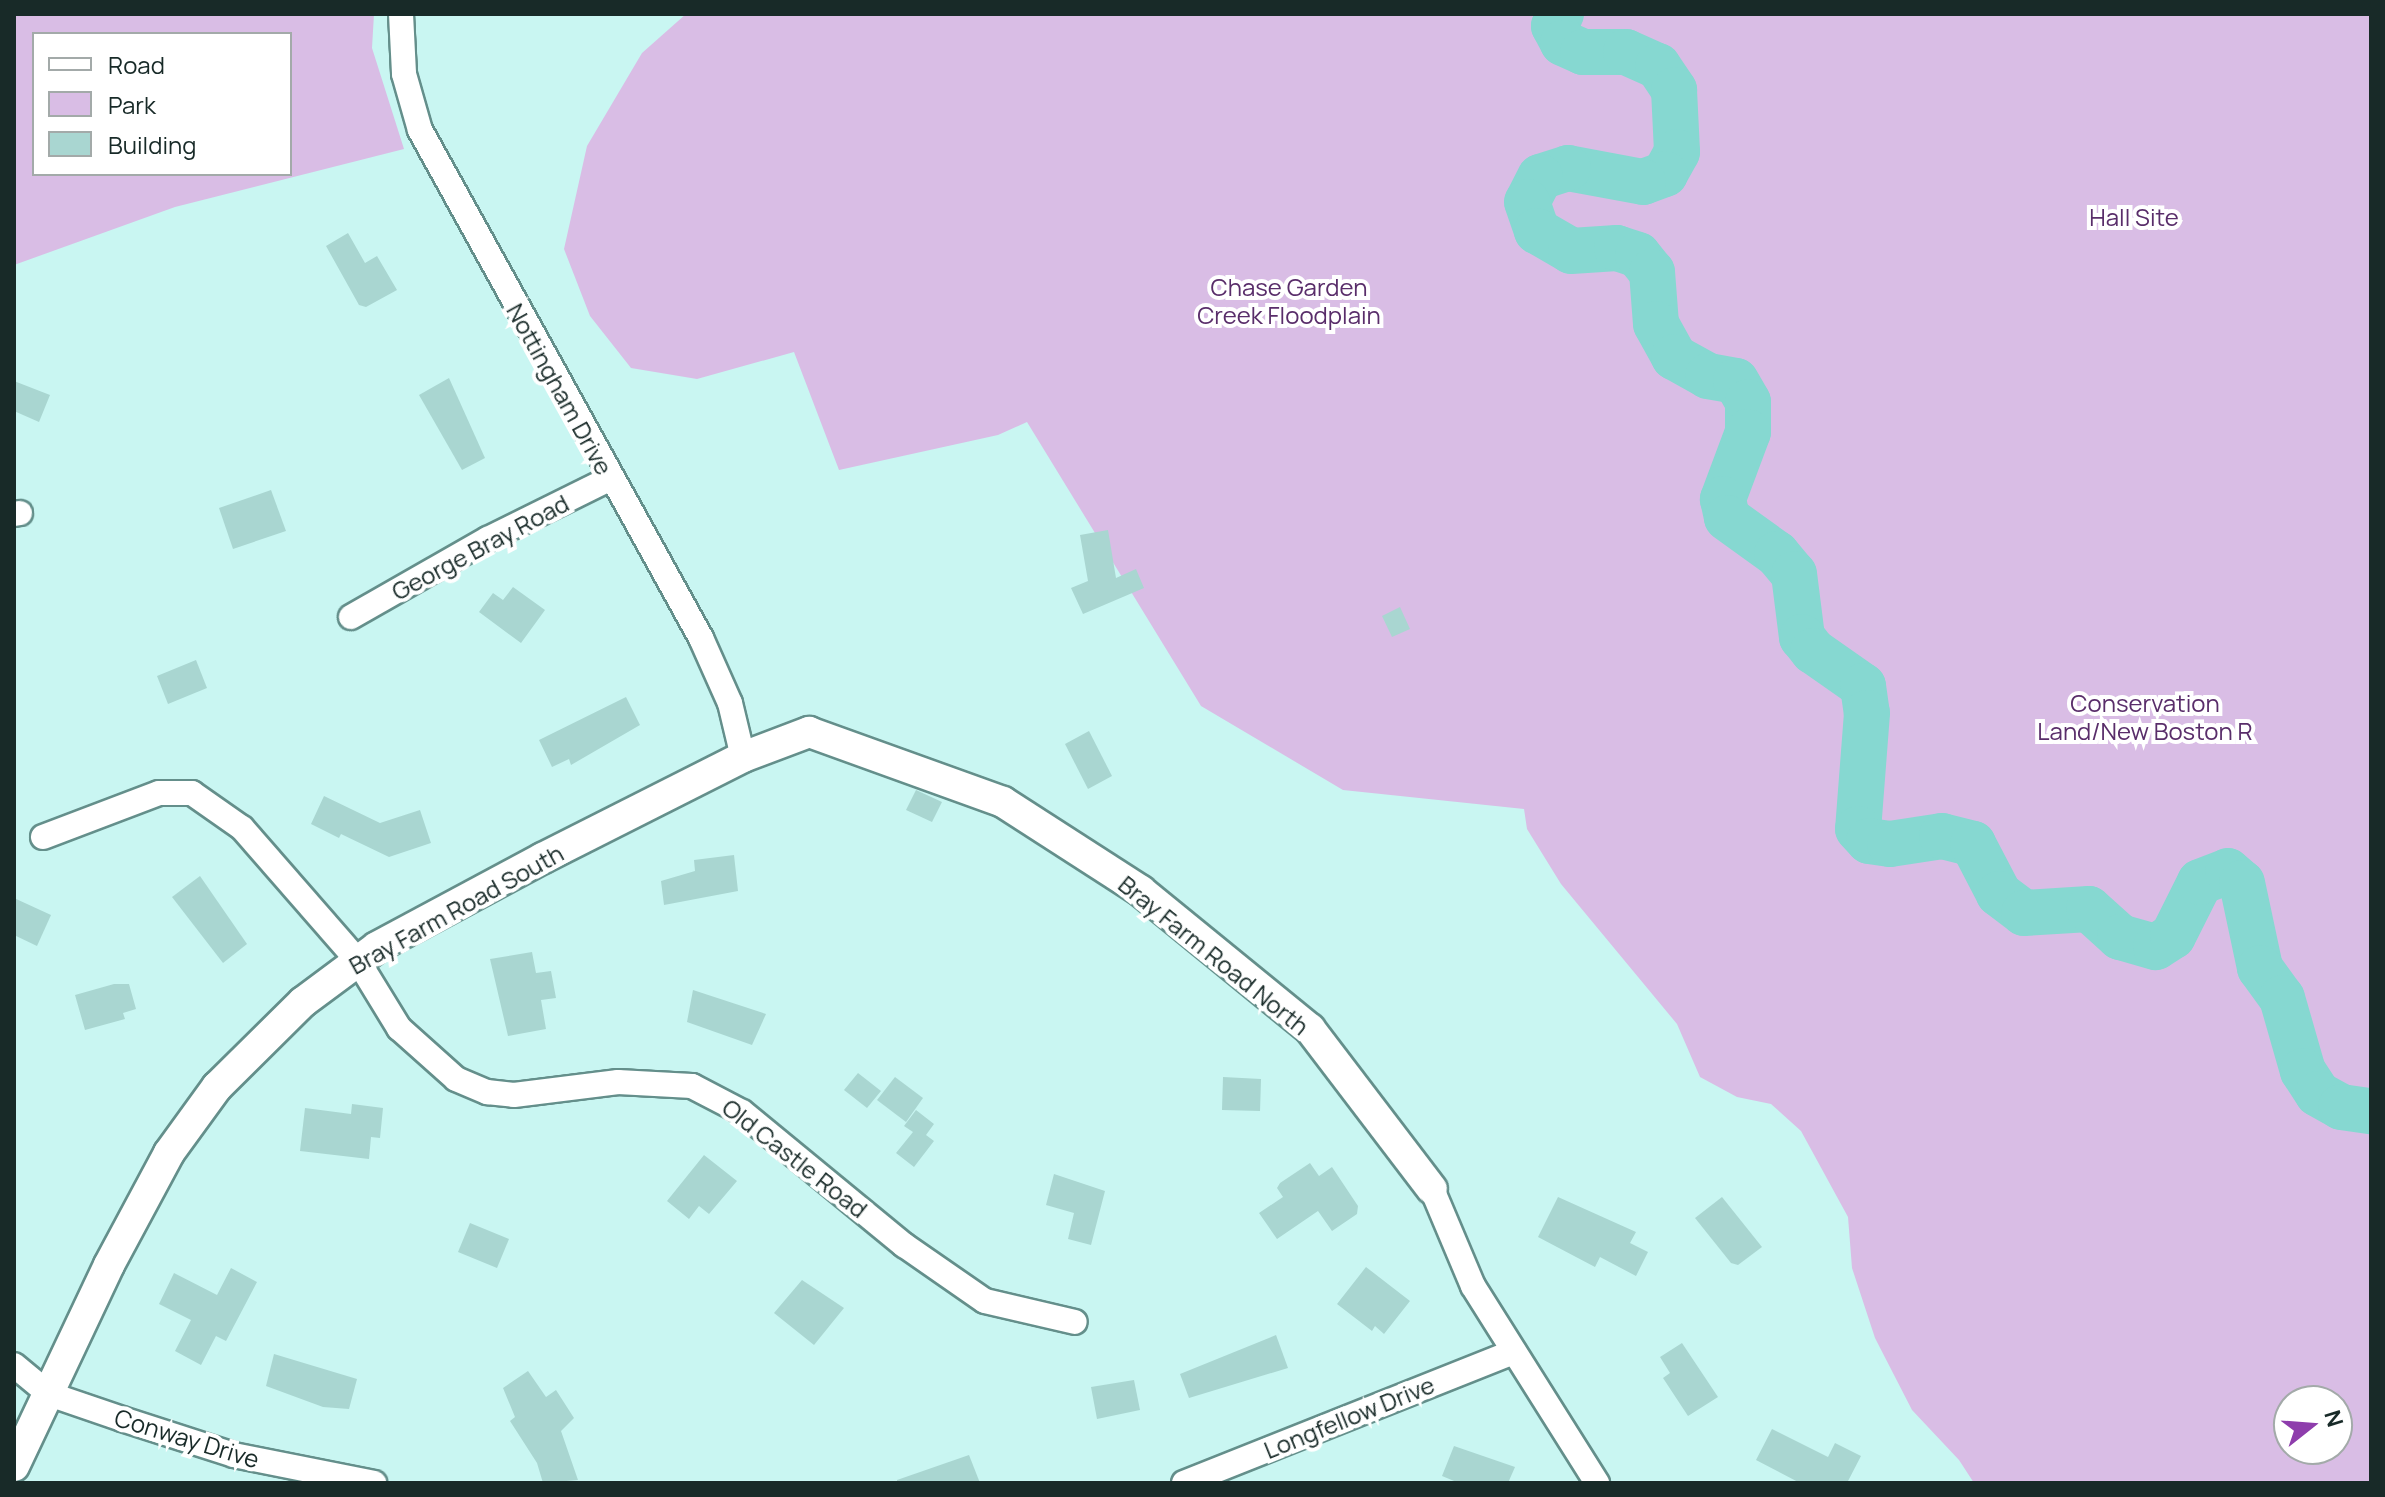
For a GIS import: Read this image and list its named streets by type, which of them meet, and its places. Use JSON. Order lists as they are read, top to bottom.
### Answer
{
  "streets": {
    "street": [
      "Nottingham Drive",
      "George Bray Road",
      "Bray Farm Road South",
      "Bray Farm Road North",
      "Old Castle Road",
      "Longfellow Drive",
      "Conway Drive"
    ]
  },
  "crossings": [
    ["Nottingham Drive", "George Bray Road"],
    ["Nottingham Drive", "Bray Farm Road South"],
    ["Bray Farm Road South", "Bray Farm Road North"],
    ["Bray Farm Road South", "Old Castle Road"],
    ["Bray Farm Road South", "Conway Drive"],
    ["Bray Farm Road North", "Longfellow Drive"]
  ],
  "parks": ["Hall Site", "Chase Garden Creek Floodplain", "Conservation Land/New Boston R"],
  "legend": ["Road", "Park", "Building"],
  "north": "right"
}
